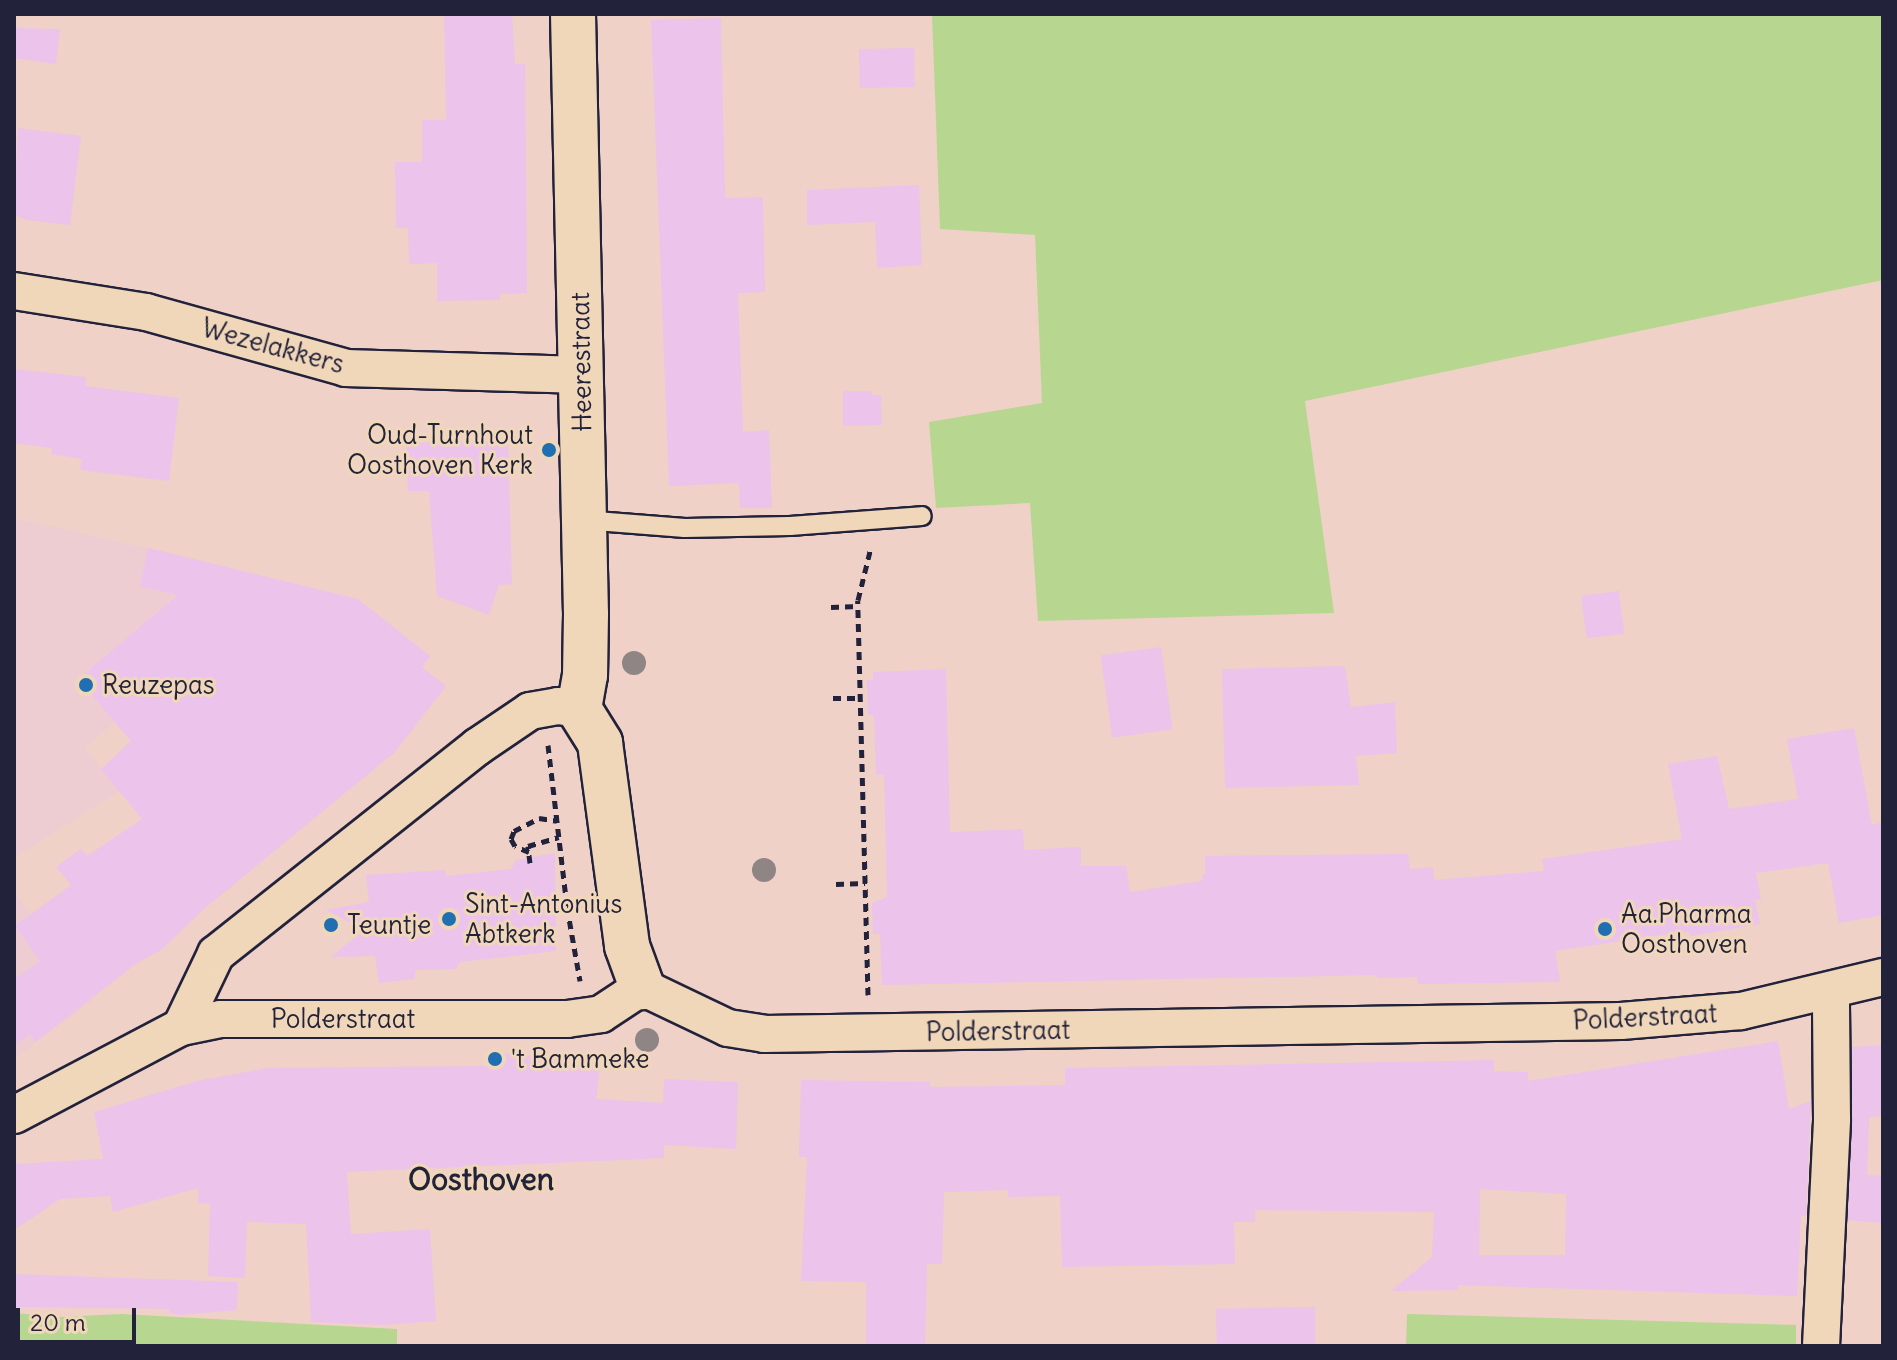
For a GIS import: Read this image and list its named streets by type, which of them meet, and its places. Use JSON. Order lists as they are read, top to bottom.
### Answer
{
  "streets": {
    "street": ["Wezelakkers", "Heerestraat", "Polderstraat"]
  },
  "crossings": [
    ["Wezelakkers", "Heerestraat"]
  ],
  "districts": ["Oosthoven"],
  "places": [
    "Oud-Turnhout Oosthoven Kerk",
    "Reuzepas",
    "Sint-Antonius Abtkerk",
    "Teuntje",
    "Aa.Pharma Oosthoven",
    "'t Bammeke"
  ],
  "scale_bar": "20 m"
}
